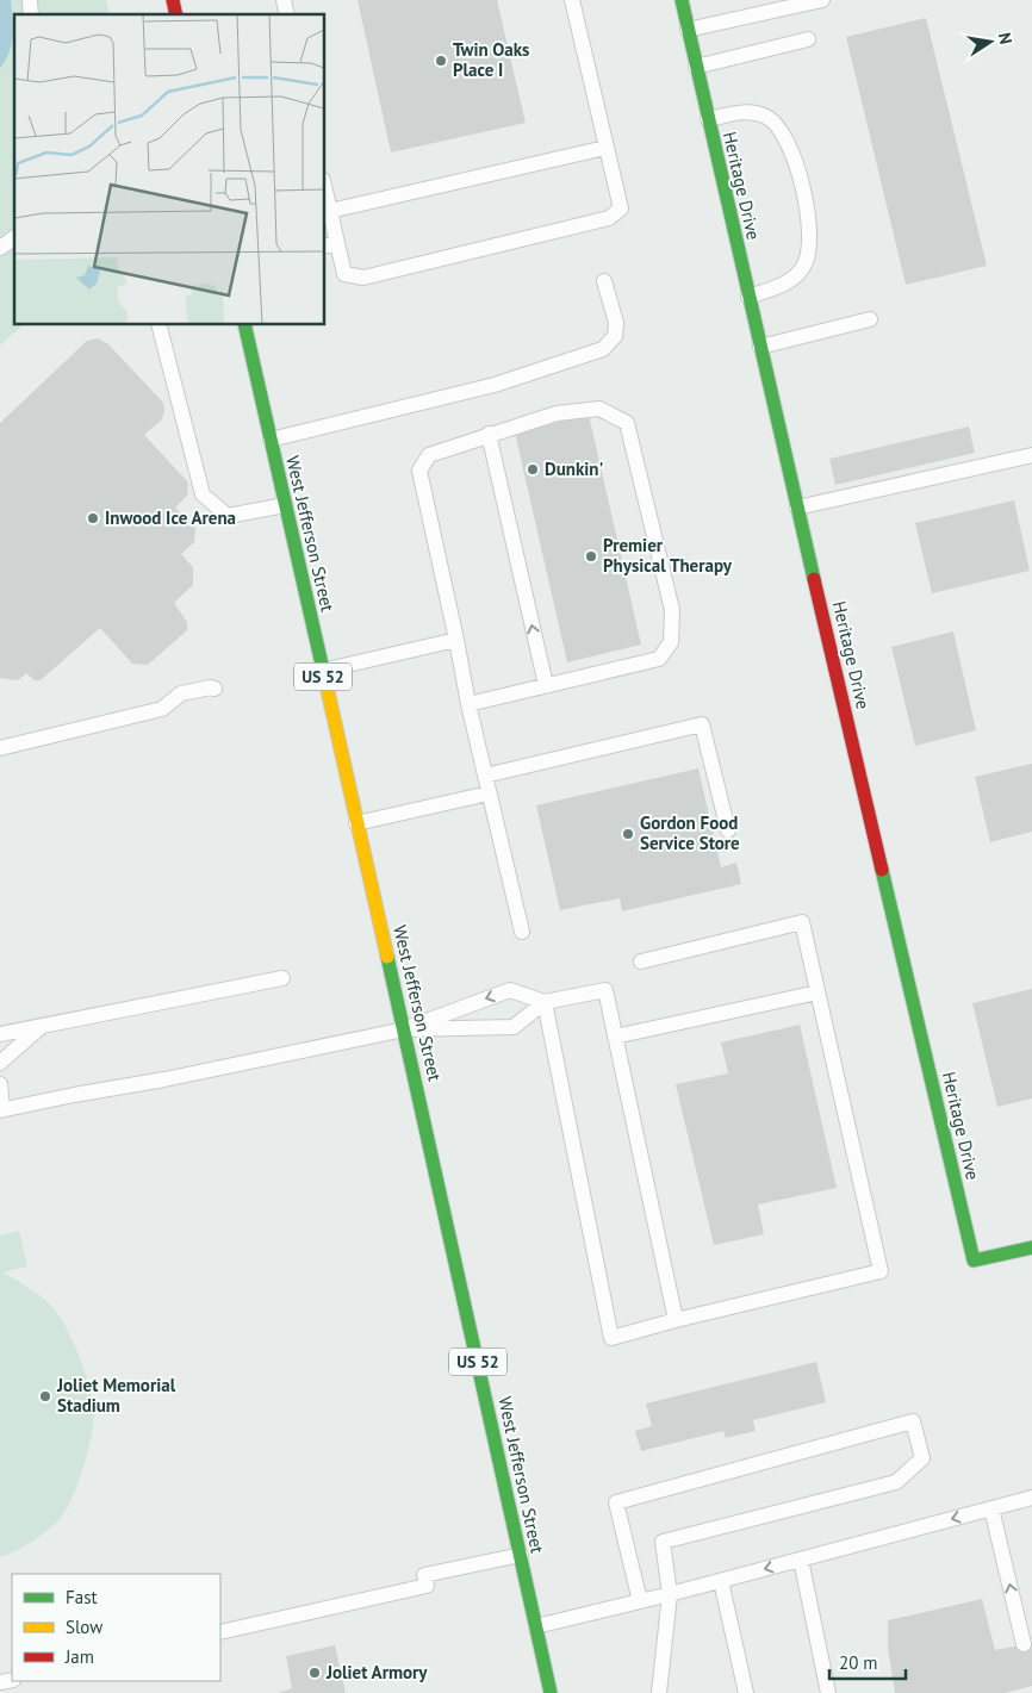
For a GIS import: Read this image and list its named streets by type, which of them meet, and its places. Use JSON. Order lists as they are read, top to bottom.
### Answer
{
  "streets": {
    "main road": ["Heritage Drive", "West Jefferson Street", "US 52"]
  },
  "places": [
    "Twin Oaks Place I",
    "Dunkin'",
    "Inwood Ice Arena",
    "Premier Physical Therapy",
    "Gordon Food Service Store",
    "Joliet Memorial Stadium",
    "Joliet Armory"
  ],
  "legend": ["Fast", "Slow", "Jam"],
  "scale_bar": "20 m",
  "north": "right"
}
